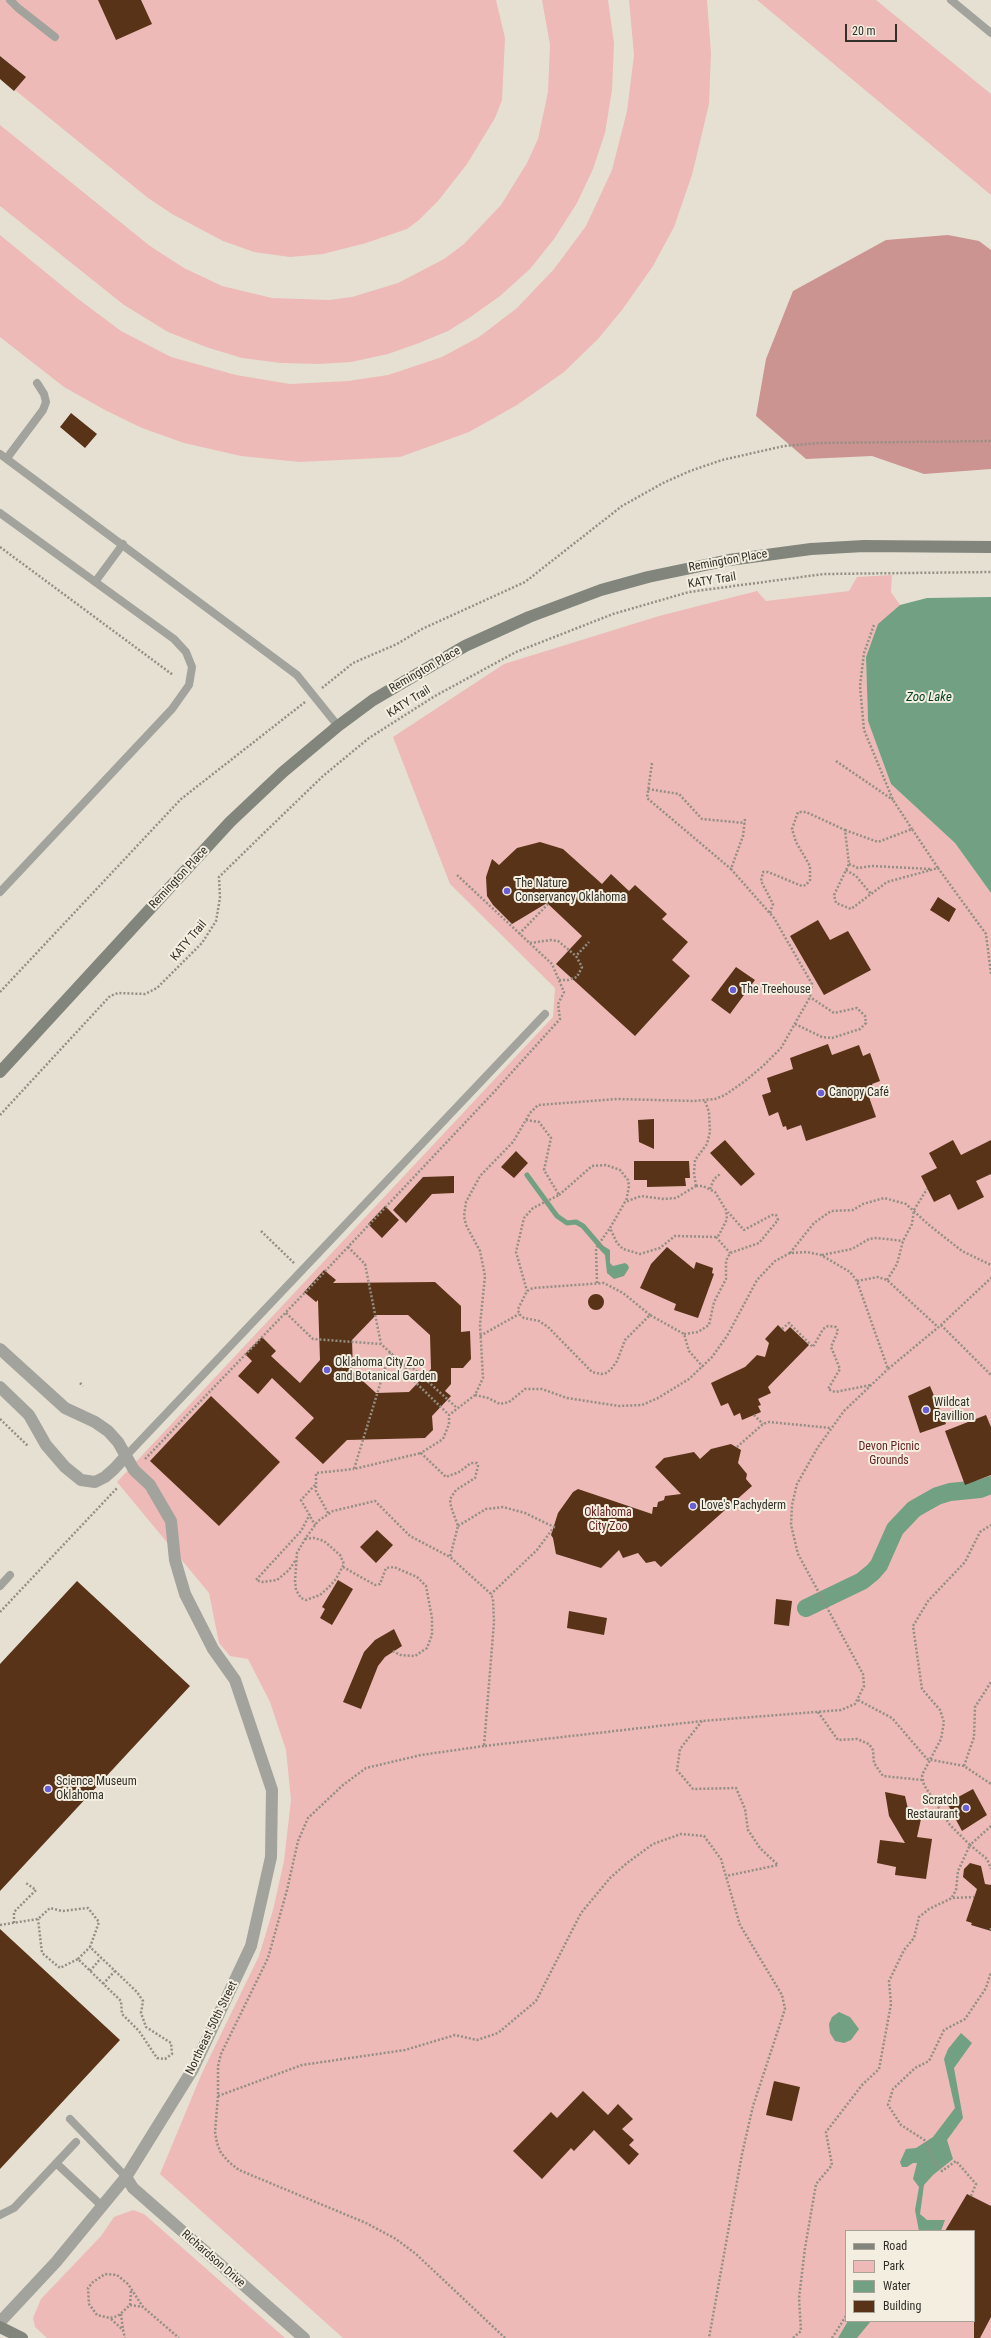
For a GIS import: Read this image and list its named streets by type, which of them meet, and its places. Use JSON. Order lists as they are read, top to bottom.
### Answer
{
  "streets": {
    "main road": ["Remington Place"],
    "street": ["Northeast 50th Street", "Richardson Drive"],
    "path": ["KATY Trail"]
  },
  "crossings": [
    ["Northeast 50th Street", "Richardson Drive"]
  ],
  "water": ["Zoo Lake"],
  "parks": ["Devon Picnic Grounds", "Oklahoma City Zoo"],
  "places": [
    "The Nature Conservancy Oklahoma",
    "The Treehouse",
    "Canopy Café",
    "Oklahoma City Zoo and Botanical Garden",
    "Wildcat Pavillion",
    "Love's Pachyderm",
    "Science Museum Oklahoma",
    "Scratch Restaurant"
  ],
  "legend": [
    "Road",
    "Park",
    "Water",
    "Building"
  ],
  "scale_bar": "20 m"
}
